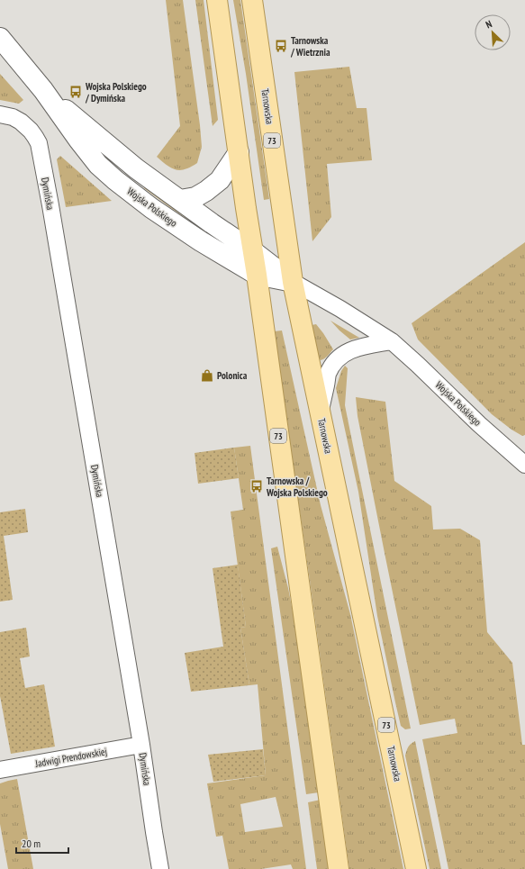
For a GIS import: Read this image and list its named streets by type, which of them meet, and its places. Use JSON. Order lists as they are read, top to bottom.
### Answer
{
  "streets": {
    "main road": ["Tarnowska", "73"],
    "street": ["Dymińska", "Wojska Polskiego", "Jadwigi Prendowskiej"]
  },
  "crossings": [
    ["Tarnowska", "Wojska Polskiego"],
    ["73", "Wojska Polskiego"],
    ["Dymińska", "Jadwigi Prendowskiej"]
  ],
  "places": {
    "bus stop": ["Tarnowska / Wietrznia", "Wojska Polskiego / Dymińska", "Tarnowska / Wojska Polskiego"],
    "shop": ["Polonica"]
  },
  "scale_bar": "20 m",
  "north": "top left"
}
